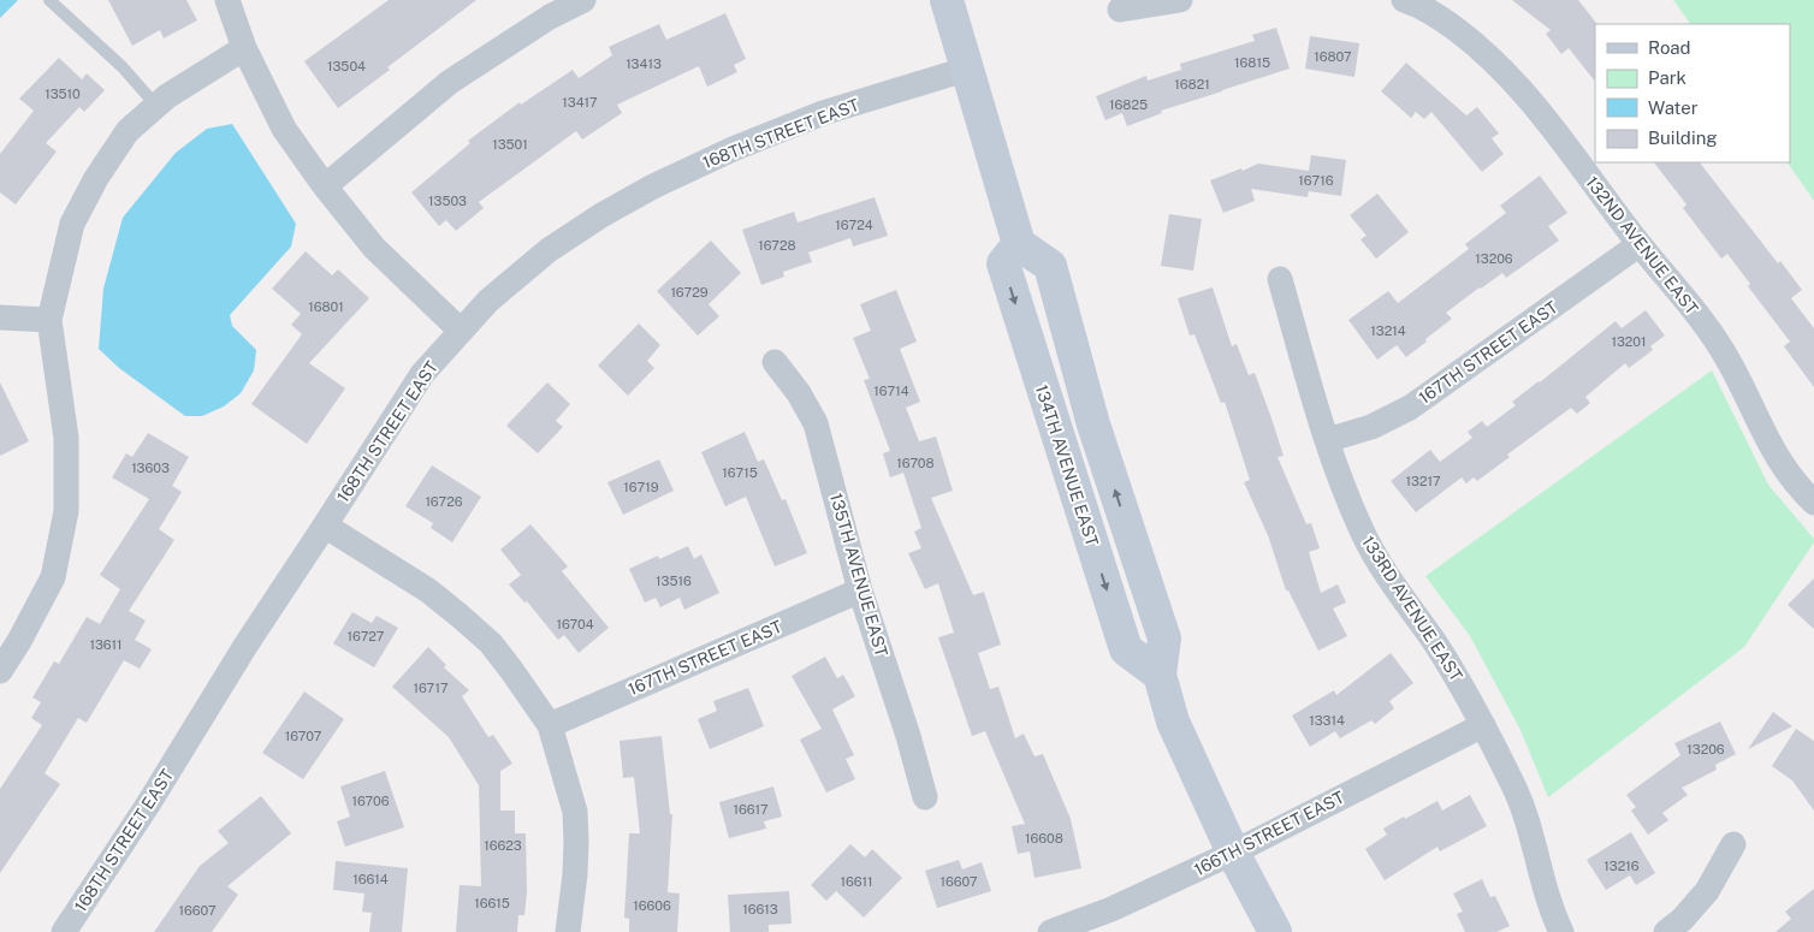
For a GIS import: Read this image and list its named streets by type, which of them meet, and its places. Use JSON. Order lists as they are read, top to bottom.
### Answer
{
  "streets": {
    "street": [
      "168TH STREET EAST",
      "132ND AVENUE EAST",
      "167TH STREET EAST",
      "134TH AVENUE EAST",
      "135TH AVENUE EAST",
      "133RD AVENUE EAST",
      "166TH STREET EAST"
    ]
  },
  "crossings": [
    ["132ND AVENUE EAST", "167TH STREET EAST"],
    ["167TH STREET EAST", "135TH AVENUE EAST"],
    ["167TH STREET EAST", "133RD AVENUE EAST"],
    ["133RD AVENUE EAST", "166TH STREET EAST"]
  ],
  "house_numbers": [
    "16807",
    "16815",
    "13413",
    "13504",
    "16821",
    "13510",
    "13417",
    "16825",
    "13501",
    "16716",
    "13503",
    "16724",
    "16728",
    "13206",
    "16729",
    "16801",
    "13214",
    "13201",
    "16714",
    "16708",
    "13603",
    "16715",
    "13217",
    "16719",
    "16726",
    "13516",
    "16704",
    "16727",
    "13611",
    "16717",
    "13314",
    "16707",
    "13206",
    "16706",
    "16617",
    "16608",
    "16623",
    "13216",
    "16614",
    "16611",
    "16607",
    "16615",
    "16606",
    "16613",
    "16607"
  ],
  "legend": [
    "Road",
    "Park",
    "Water",
    "Building"
  ]
}
